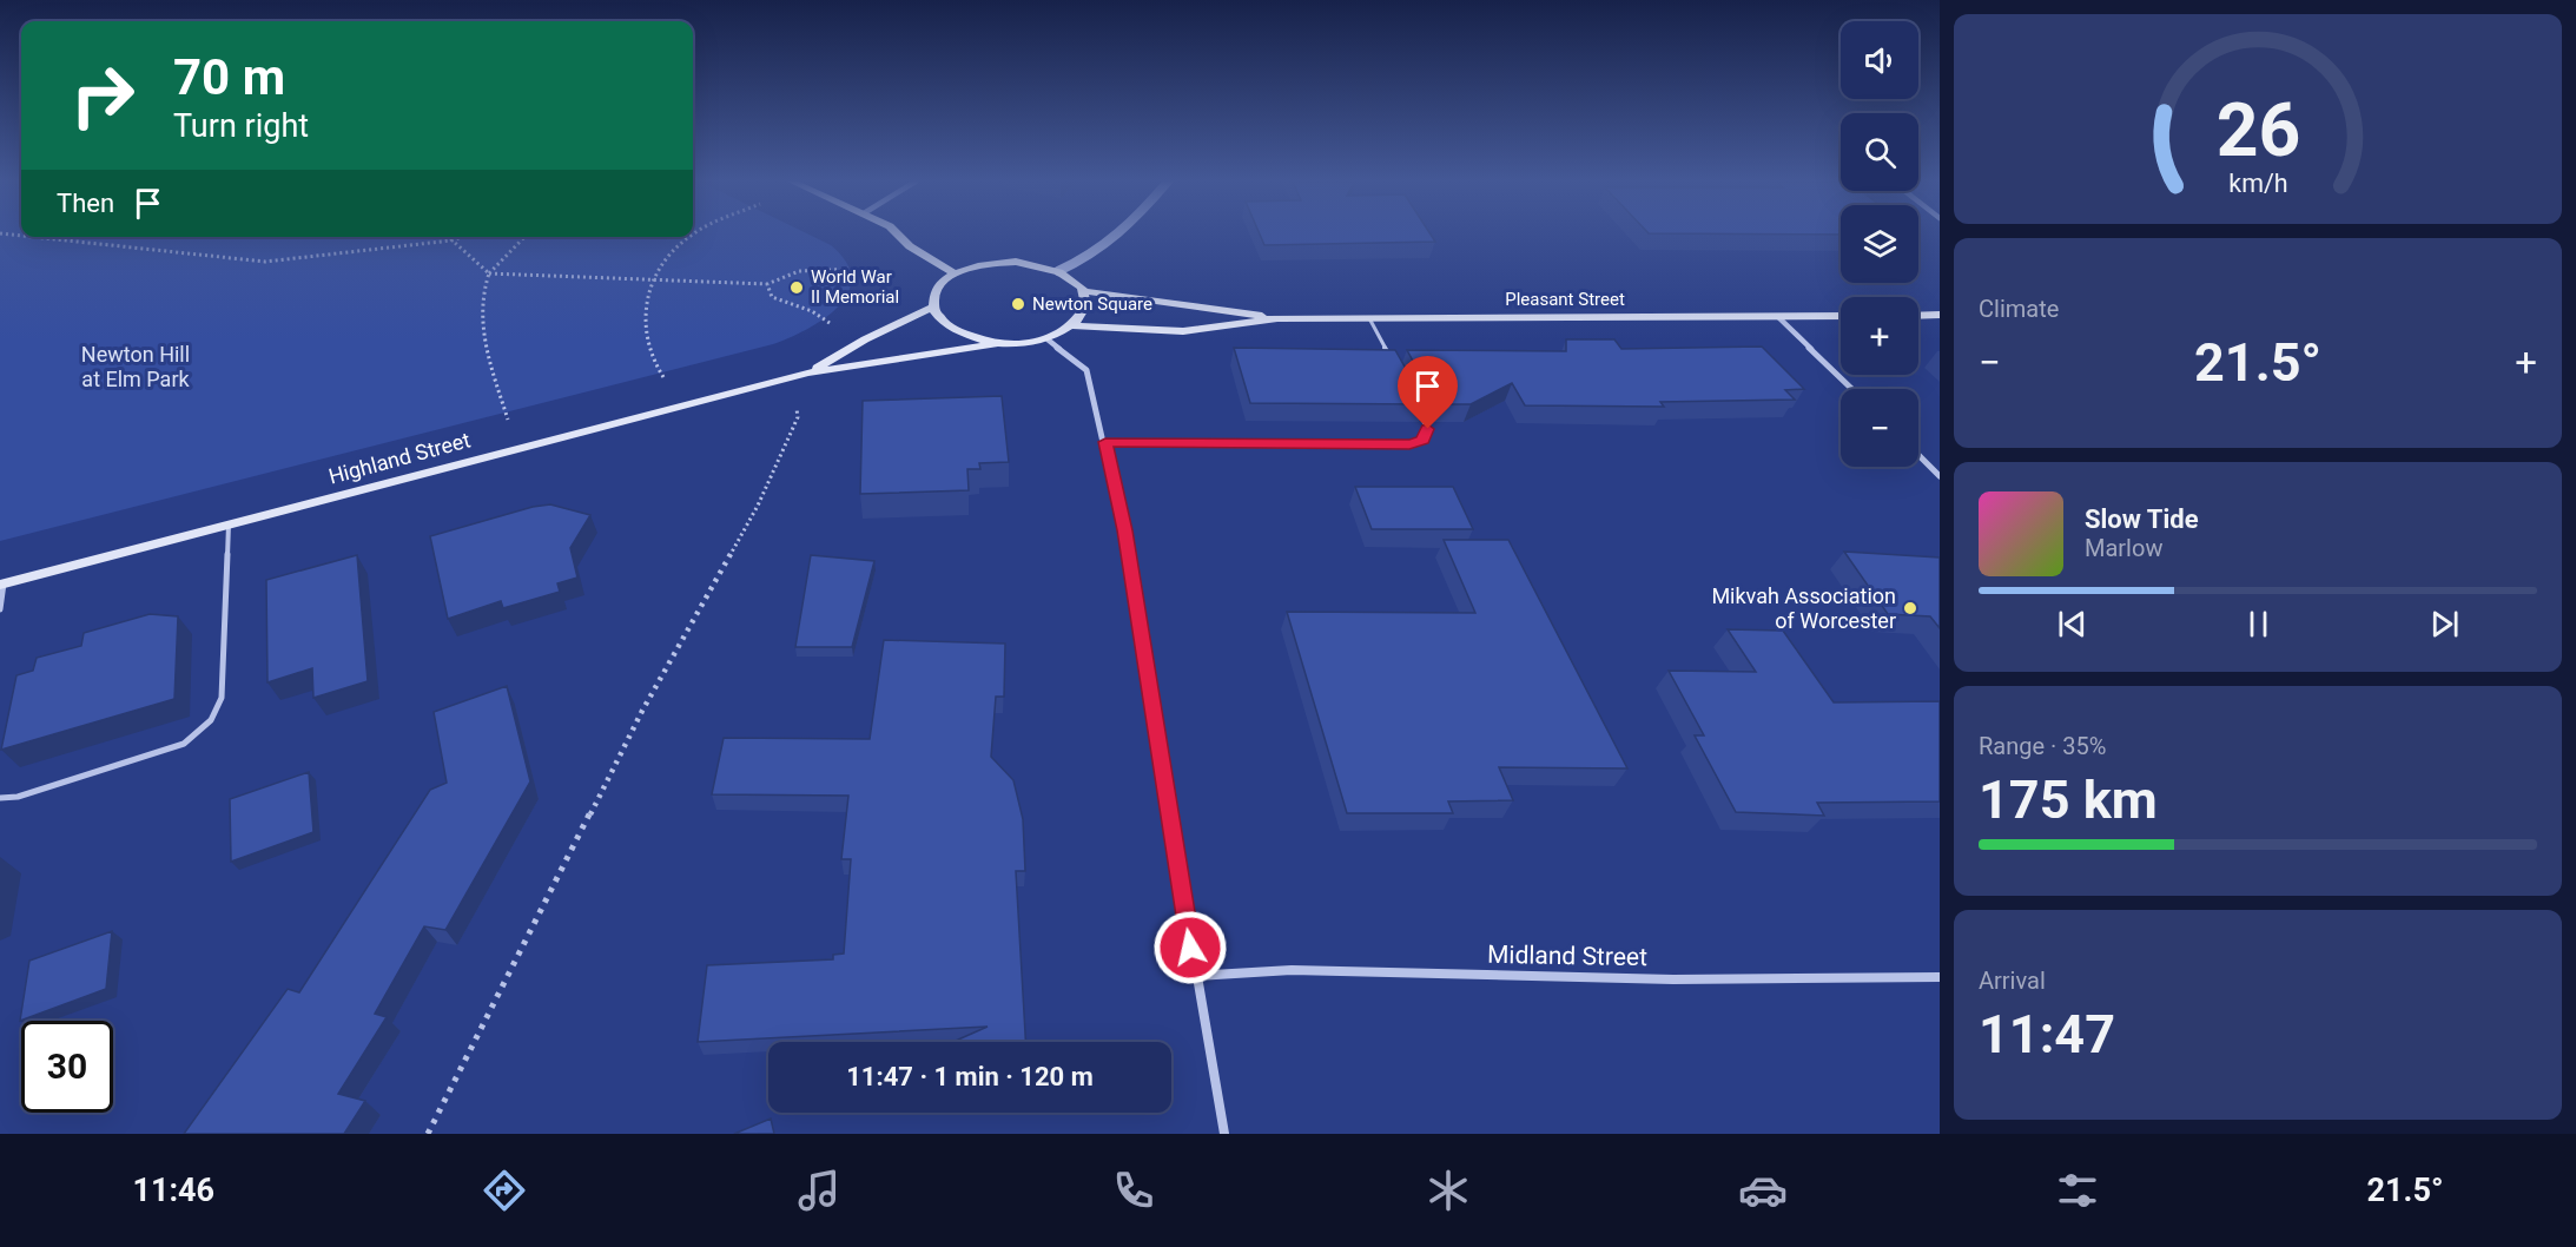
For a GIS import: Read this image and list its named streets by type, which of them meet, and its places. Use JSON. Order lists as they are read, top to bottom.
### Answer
{
  "streets": {
    "main road": ["Pleasant Street", "Highland Street"],
    "street": ["Midland Street"]
  },
  "parks": ["Newton Hill at Elm Park"],
  "places": ["World War II Memorial", "Newton Square", "Mikvah Association of Worcester"],
  "page": {
    "map_buttons": ["+", "−"],
    "turn": ["70 m", "Turn right"],
    "then": "Then",
    "tile": [
      "Climate",
      ["Range · 35%", "175 km"],
      ["Arrival", "11:47"]
    ],
    "heat": ["−", "21.5°", "+"],
    "song": ["Slow Tide", "Marlow"],
    "limit": "30",
    "trip": "11:47 · 1 min · 120 m",
    "tabs": ["11:46", "21.5°"],
    "gauge": ["26", "km/h"]
  }
}
